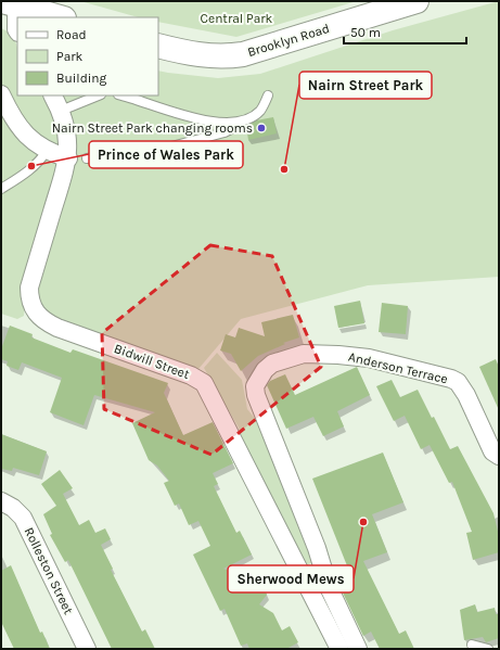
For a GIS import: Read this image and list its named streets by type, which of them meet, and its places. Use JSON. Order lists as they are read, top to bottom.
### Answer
{
  "streets": {
    "main road": ["Brooklyn Road"],
    "street": ["Bidwill Street", "Anderson Terrace", "Rolleston Street"]
  },
  "parks": ["Central Park"],
  "places": [
    "Nairn Street Park changing rooms",
    "Prince of Wales Park",
    "Nairn Street Park",
    "Sherwood Mews"
  ],
  "legend": ["Road", "Park", "Building"],
  "scale_bar": "50 m"
}
